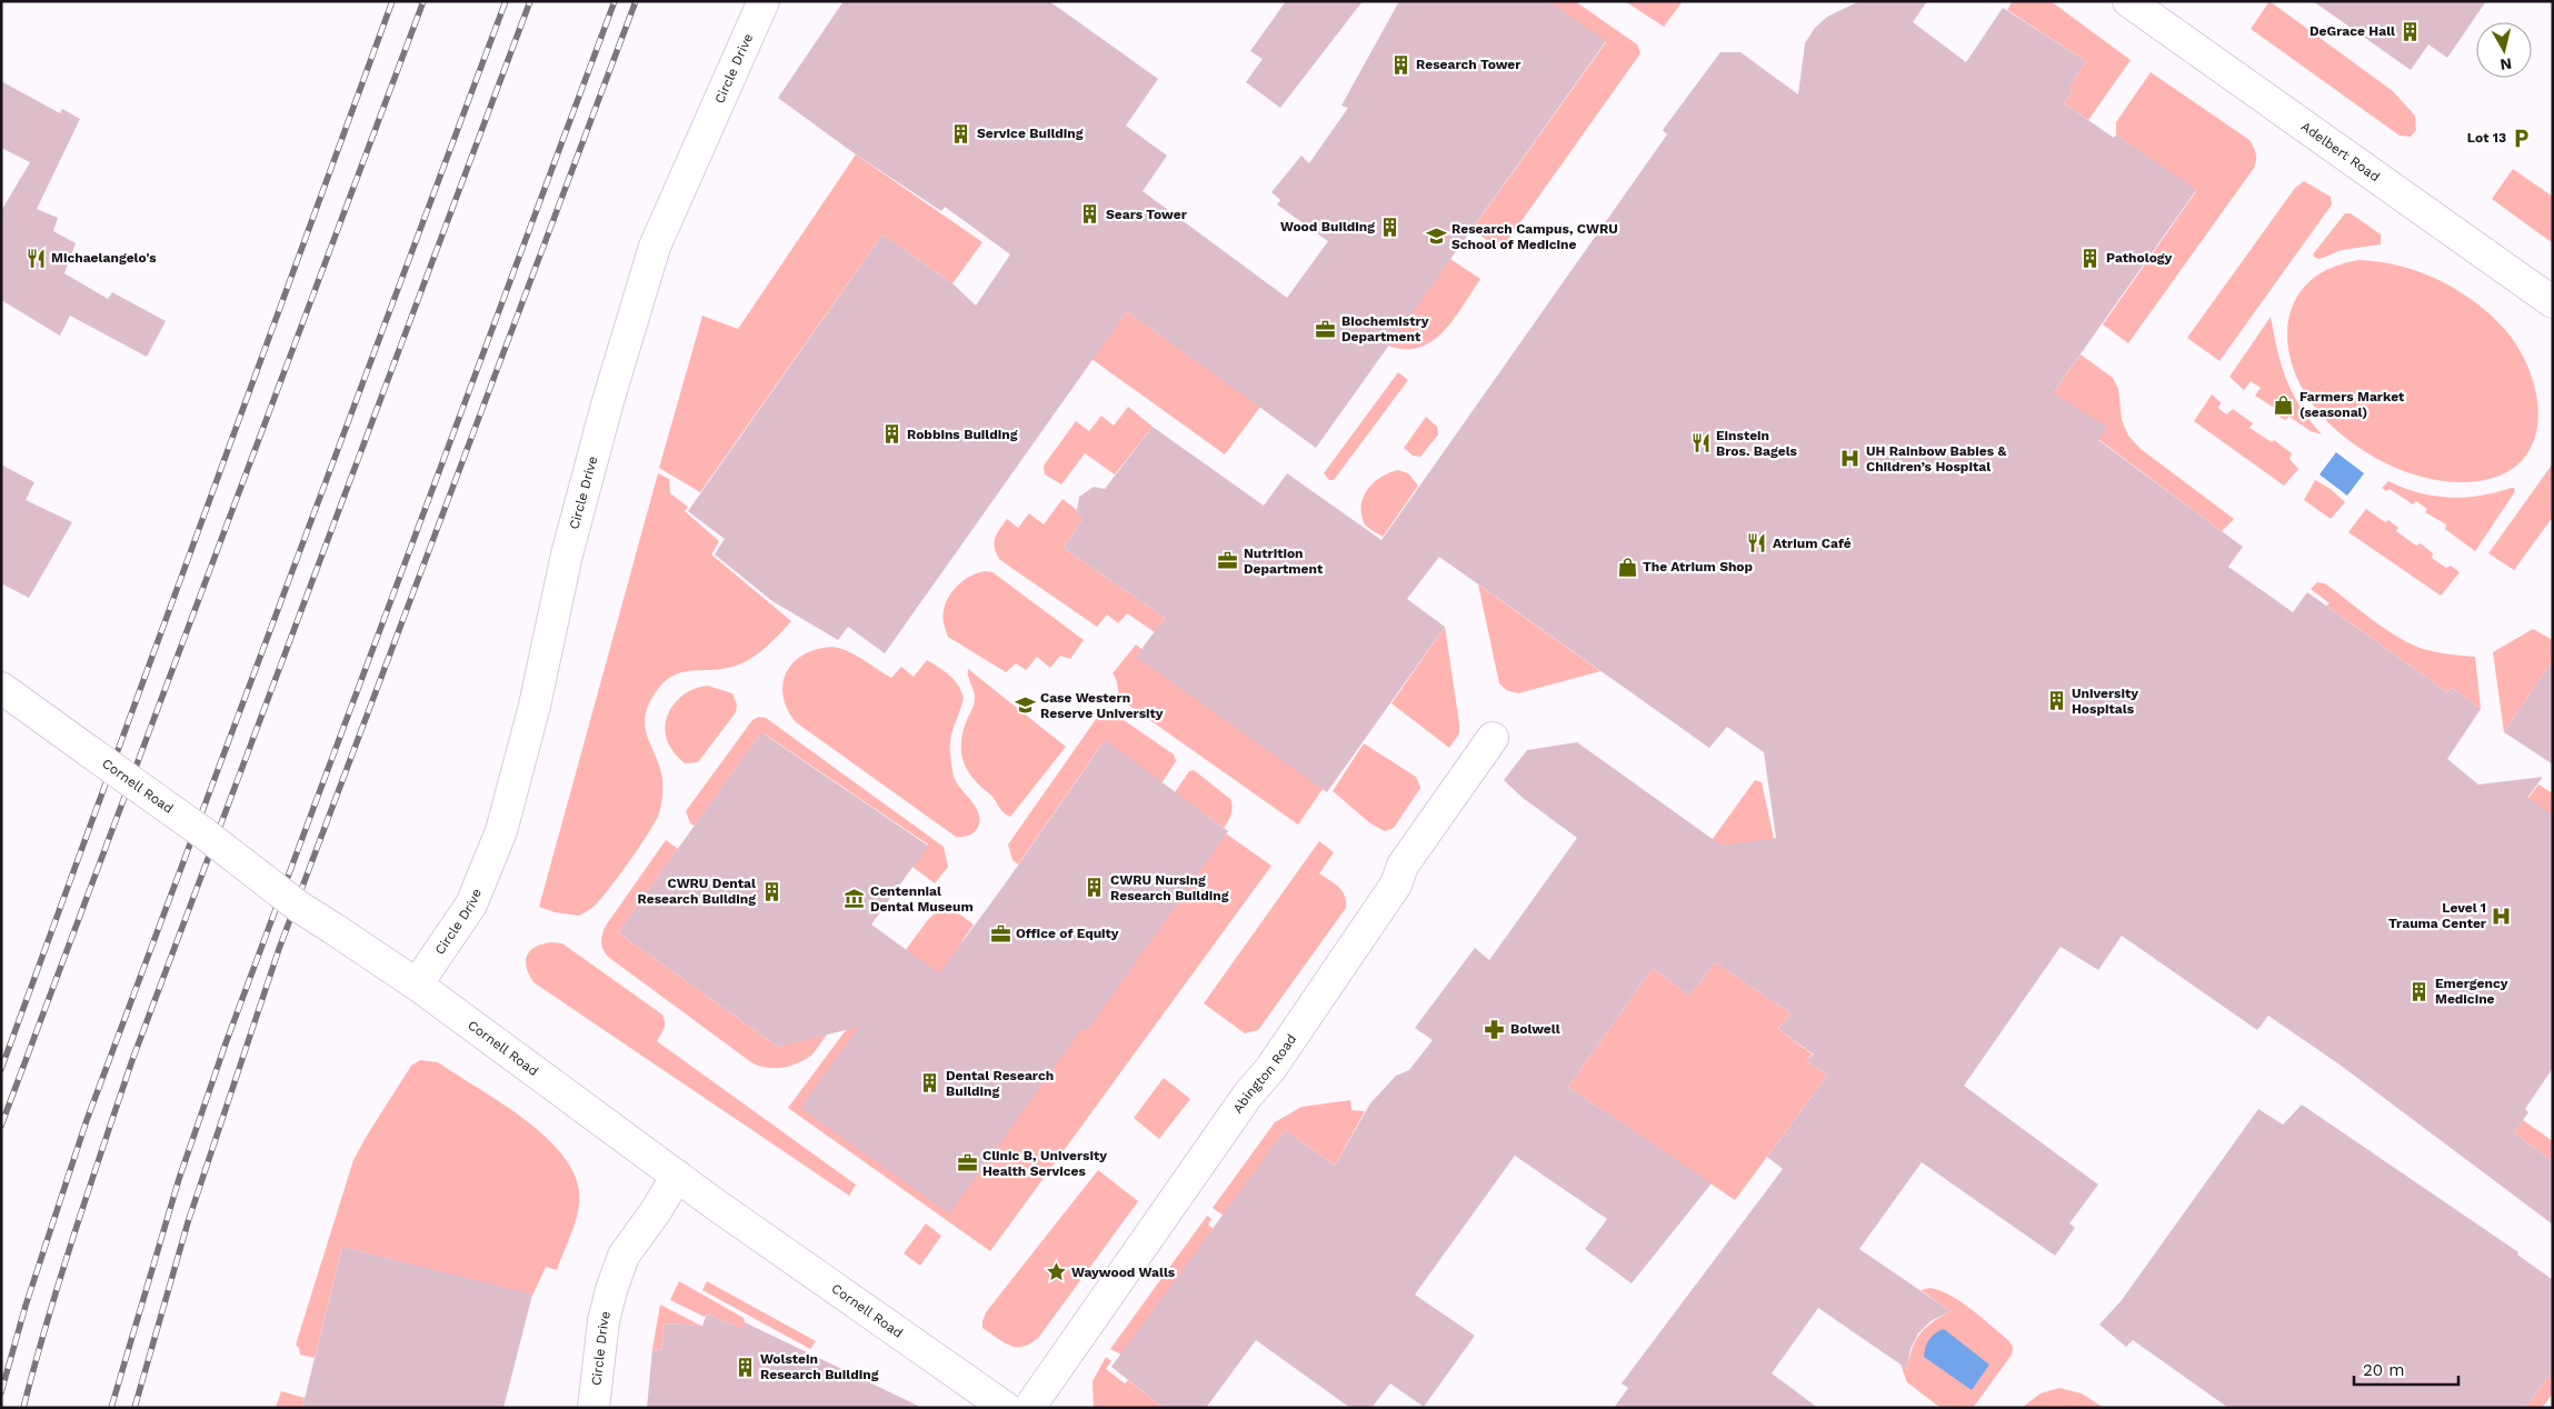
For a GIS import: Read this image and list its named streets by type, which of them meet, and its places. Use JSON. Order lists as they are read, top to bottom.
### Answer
{
  "streets": {
    "street": [
      "Circle Drive",
      "Adelbert Road",
      "Cornell Road",
      "Abington Road"
    ]
  },
  "crossings": [
    ["Circle Drive", "Cornell Road"]
  ],
  "places": {
    "building": [
      "DeGrace Hall",
      "Research Tower",
      "Service Building",
      "Sears Tower",
      "Wood Building",
      "Pathology",
      "Robbins Building",
      "University Hospitals",
      "CWRU Nursing Research Building",
      "CWRU Dental Research Building",
      "Emergency Medicine",
      "Dental Research Building",
      "Wolstein Research Building"
    ],
    "parking": ["Lot 13"],
    "school or university": ["Research Campus, CWRU School of Medicine", "Case Western Reserve University"],
    "restaurant": ["Michaelangelo's", "Einstein Bros. Bagels", "Atrium Café"],
    "office": [
      "Biochemistry Department",
      "Nutrition Department",
      "Office of Equity",
      "Clinic B, University Health Services"
    ],
    "shop": ["Farmers Market (seasonal)", "The Atrium Shop"],
    "hospital": ["UH Rainbow Babies & Children’s Hospital", "Level 1 Trauma Center"],
    "museum": ["Centennial Dental Museum"],
    "pharmacy": ["Bolwell"],
    "place": ["Waywood Walls"]
  },
  "scale_bar": "20 m",
  "north": "bottom"
}
